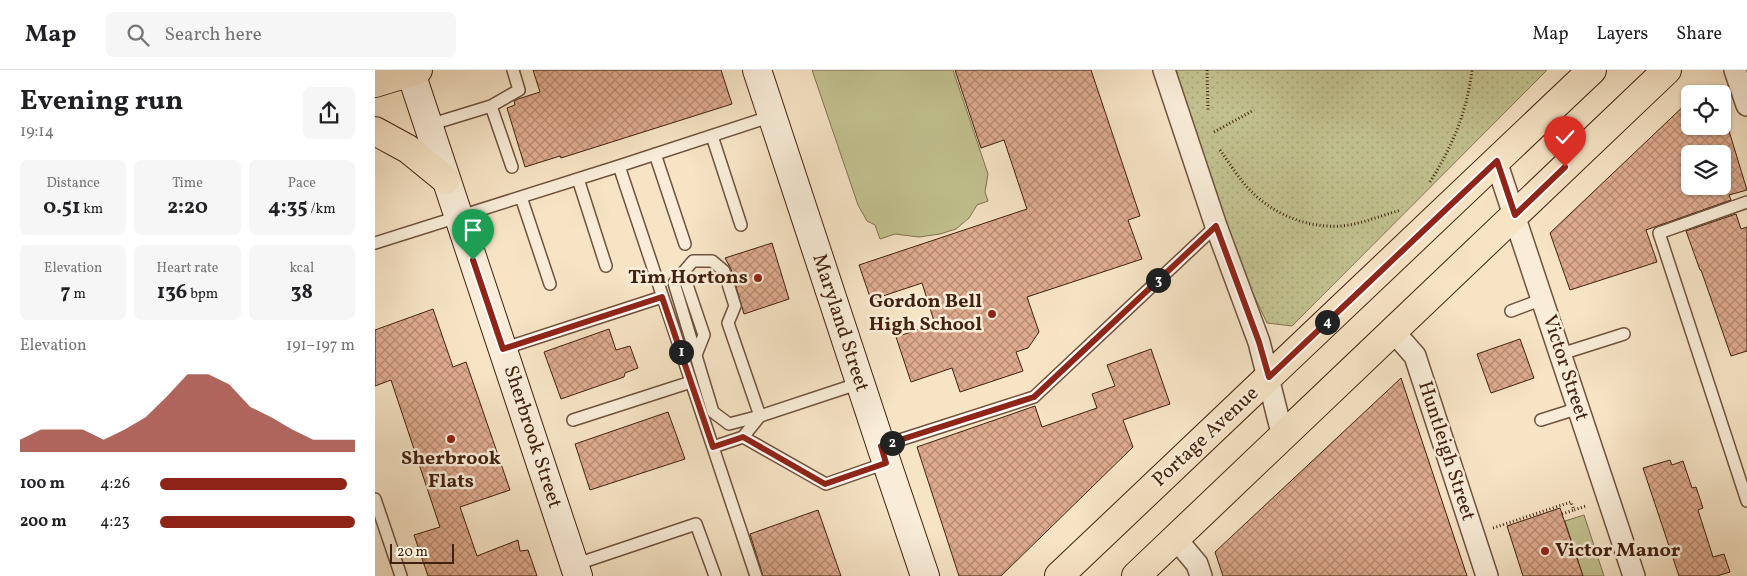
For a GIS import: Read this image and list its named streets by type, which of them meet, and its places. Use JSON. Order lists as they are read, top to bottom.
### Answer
{
  "streets": {
    "main road": ["Maryland Street", "Sherbrook Street", "Portage Avenue"],
    "street": ["Victor Street", "Huntleigh Street"]
  },
  "crossings": [
    ["Victor Street", "Portage Avenue"]
  ],
  "places": [
    "Tim Hortons",
    "Gordon Bell High School",
    "Sherbrook Flats",
    "Victor Manor"
  ],
  "scale_bar": "20 m",
  "page": {
    "header": "Map",
    "search": "Search here",
    "nav": ["Map", "Layers", "Share"],
    "heading": ["Evening run", "19:14"],
    "stats": [
      ["Distance", "0.51 km"],
      ["Time", "2:20"],
      ["Pace", "4:35 /km"],
      ["Elevation", "7 m"],
      ["Heart rate", "136 bpm"],
      ["kcal", "38"]
    ],
    "pins": [
      "3",
      "4",
      "1",
      "2"
    ],
    "chart": ["Elevation", "191–197 m"],
    "list": [
      {
        "name": "100 m",
        "note": "4:26"
      },
      {
        "name": "200 m",
        "note": "4:23"
      }
    ],
    "scale": "20 m"
  }
}
